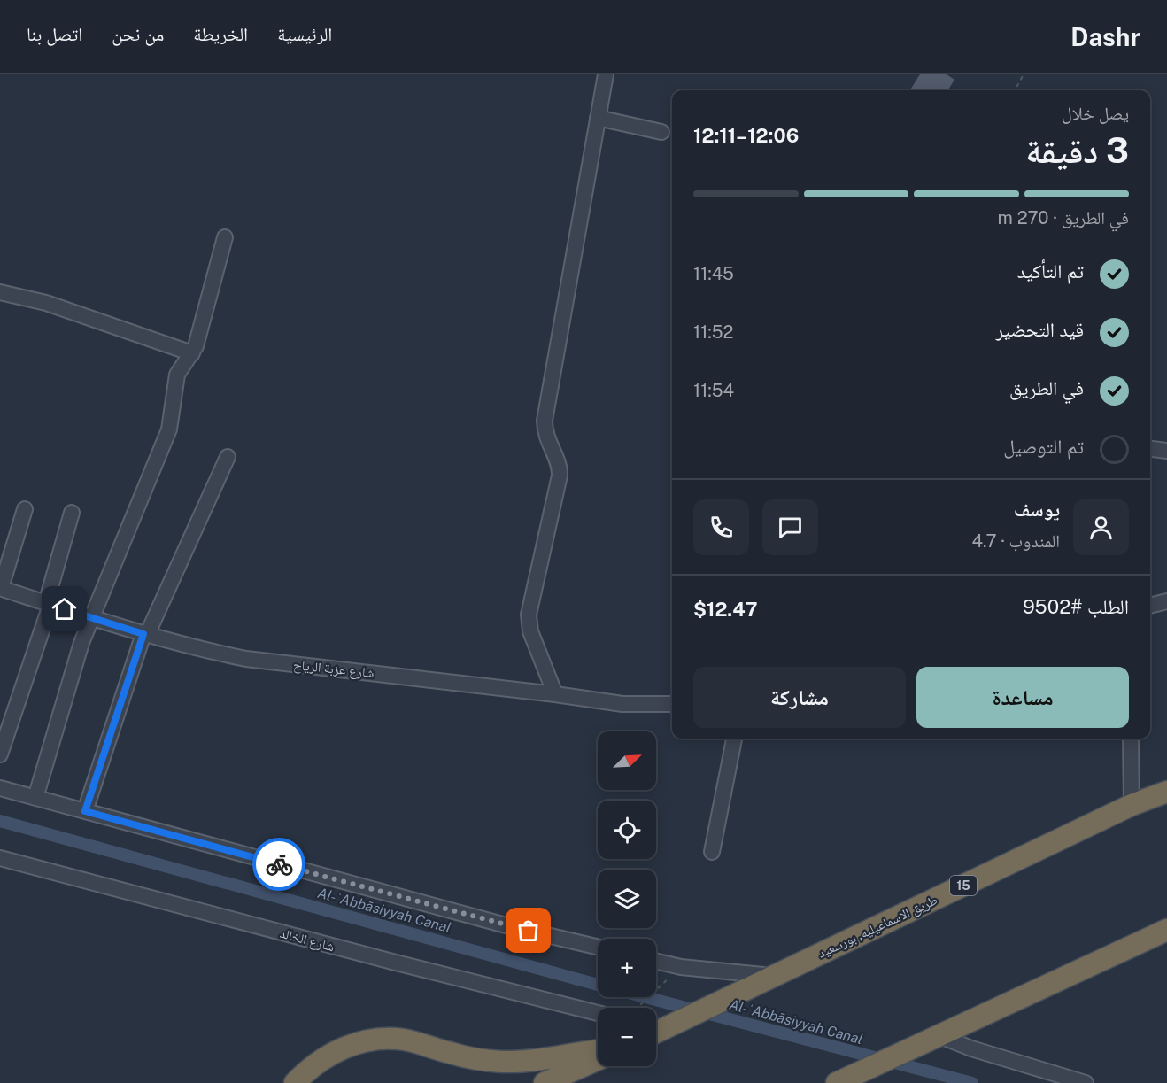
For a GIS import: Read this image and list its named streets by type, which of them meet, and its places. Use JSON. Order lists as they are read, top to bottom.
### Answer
{
  "streets": {
    "highway": ["15", "طريق الاسماعيليه, بورسعيد"],
    "street": ["شارع عزبة الرياح", "شارع الخالد"]
  },
  "water": ["Al-ʿAbbāsiyyah Canal"],
  "north": "top right",
  "page": {
    "header": "Dashr",
    "nav": [
      "الرئيسية",
      "الخريطة",
      "من نحن",
      "اتصل بنا"
    ],
    "heading": ["3 دقيقة", "يصل خلال", "12:06–12:11"],
    "panel": [
      "يوسف",
      "المندوب · 4.7",
      "الطلب #9502",
      "$12.47"
    ],
    "bar": "في الطريق · 270 m",
    "list": [
      ["تم التأكيد", "11:45"],
      ["قيد التحضير", "11:52"],
      ["في الطريق", "11:54"],
      "تم التوصيل"
    ],
    "buttons": ["مساعدة", "مشاركة"],
    "map_buttons": ["+", "−"]
  }
}
